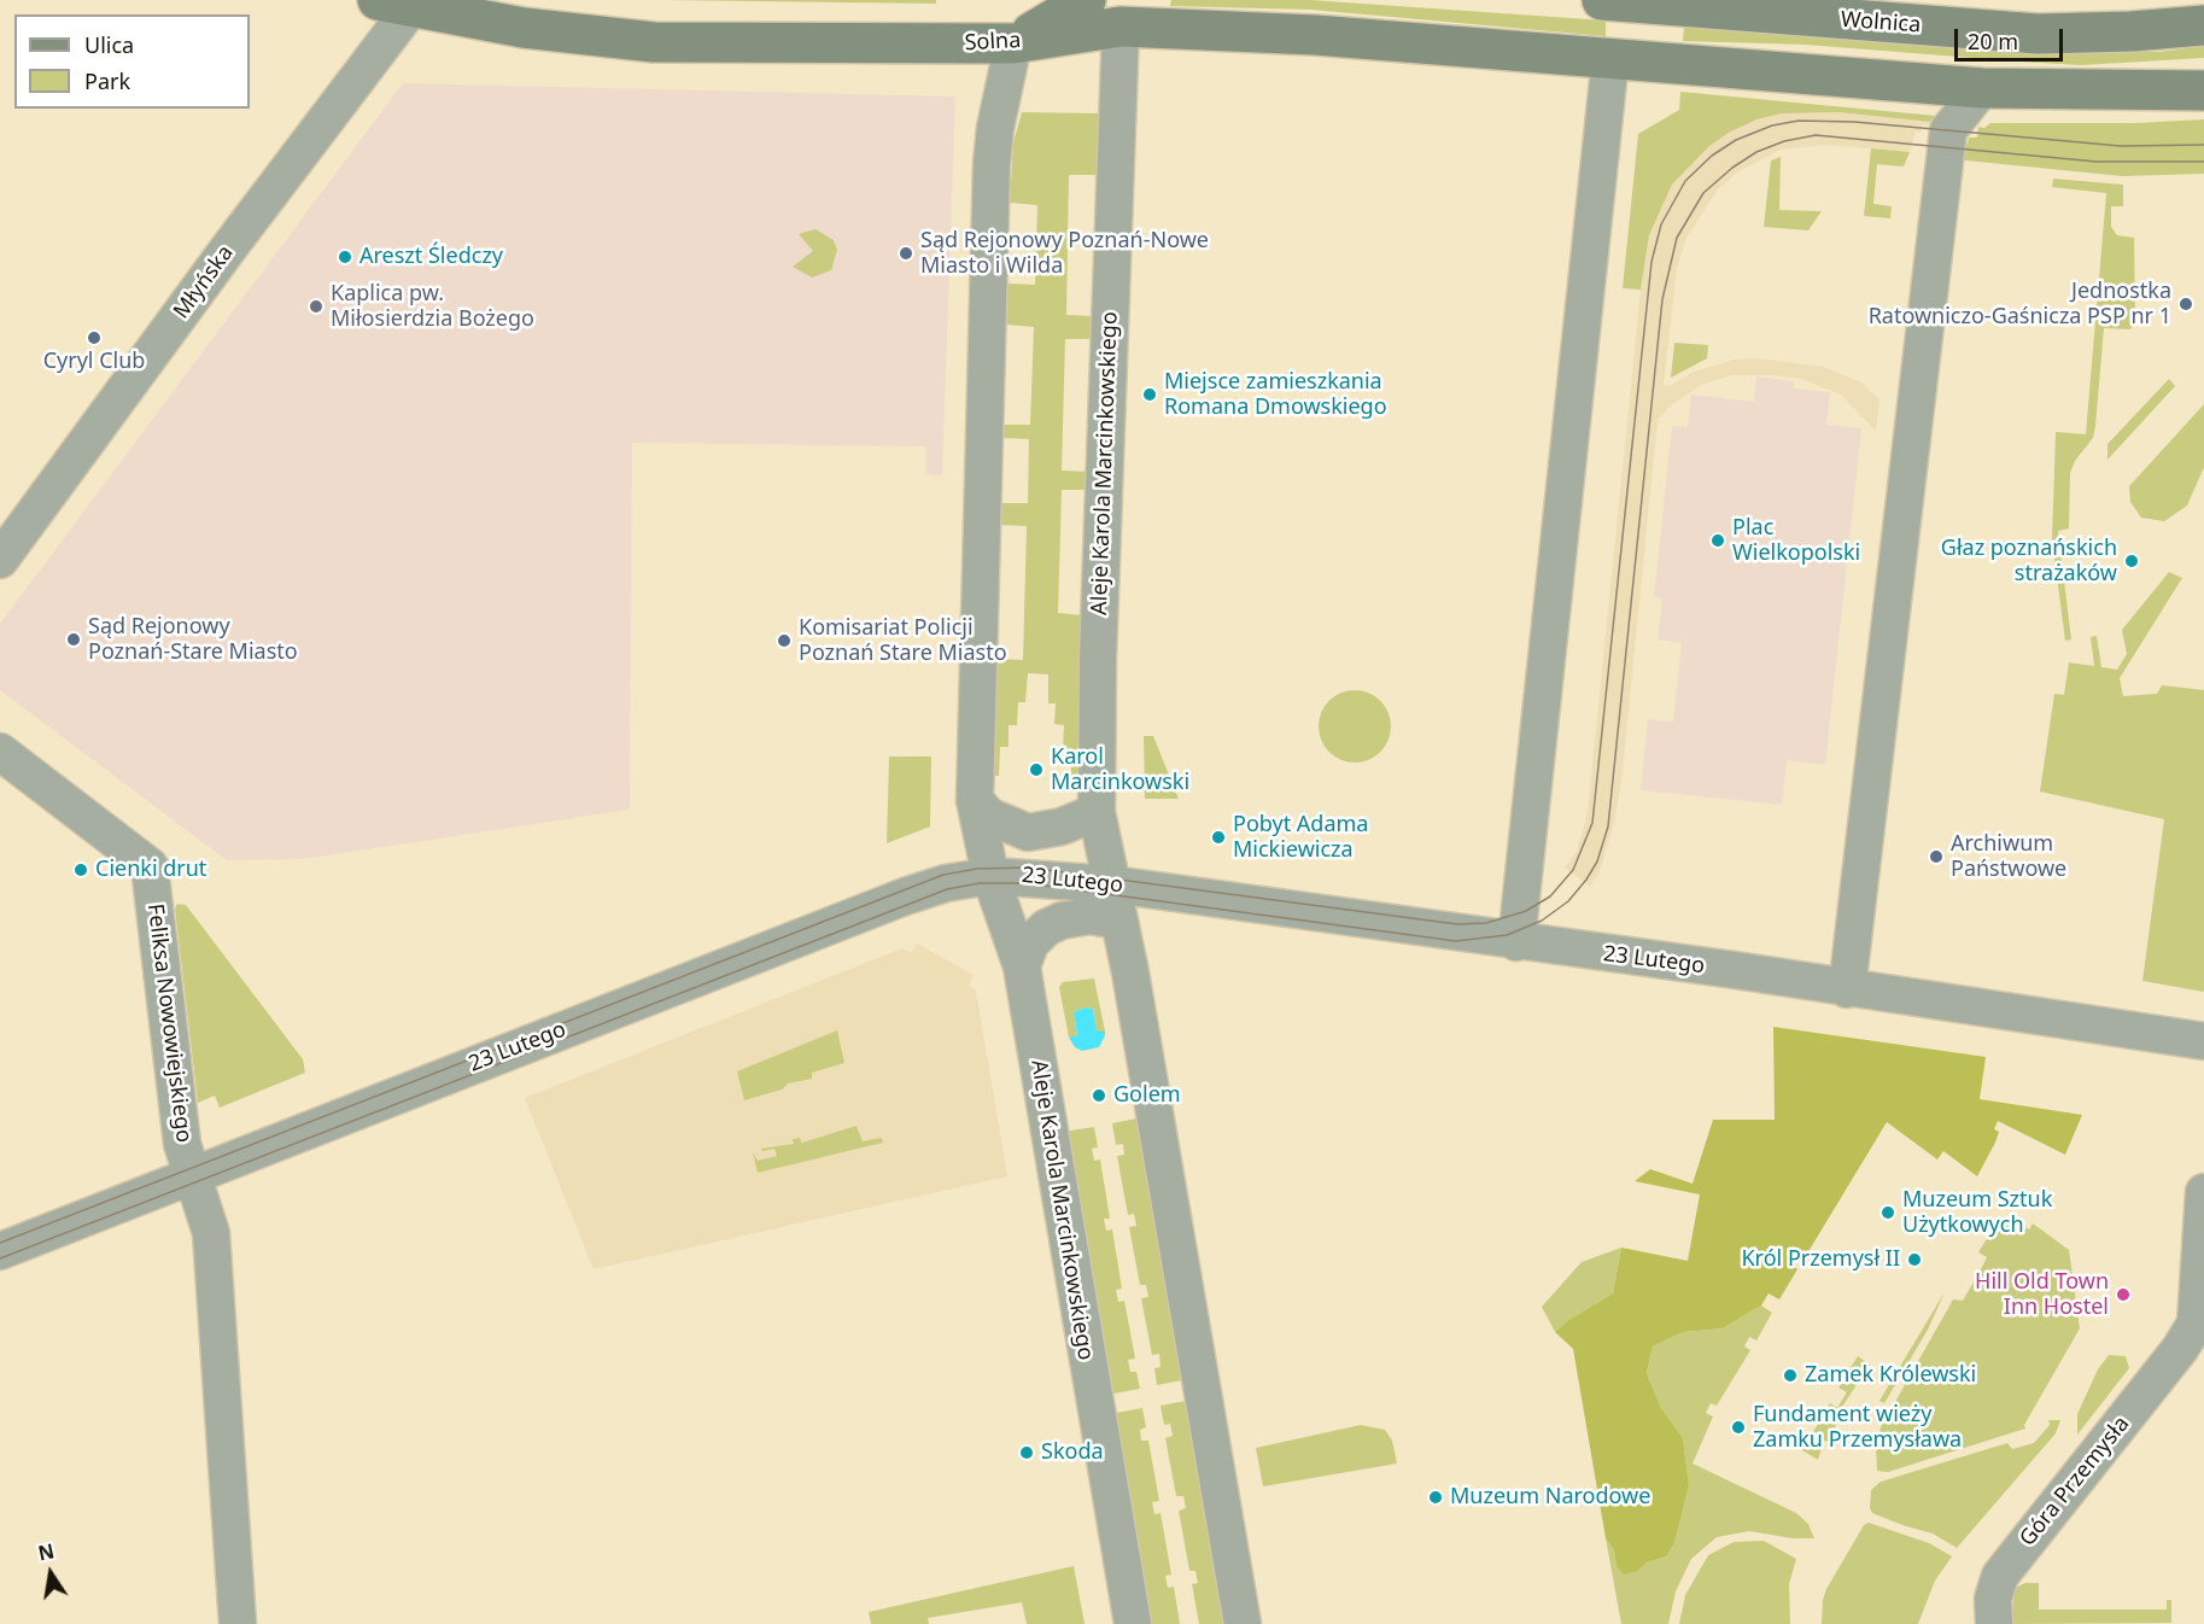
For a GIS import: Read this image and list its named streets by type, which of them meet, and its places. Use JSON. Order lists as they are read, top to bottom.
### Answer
{
  "streets": {
    "street": [
      "Wolnica",
      "Solna",
      "Młyńska",
      "Aleje Karola Marcinkowskiego",
      "23 Lutego",
      "Feliksa Nowowiejskiego",
      "Góra Przemysła"
    ]
  },
  "crossings": [
    ["Solna", "Młyńska"],
    ["Solna", "Aleje Karola Marcinkowskiego"],
    ["Aleje Karola Marcinkowskiego", "23 Lutego"],
    ["23 Lutego", "Feliksa Nowowiejskiego"]
  ],
  "places": [
    "Sąd Rejonowy Poznań-Nowe Miasto i Wilda",
    "Areszt Śledczy",
    "Jednostka Ratowniczo-Gaśnicza PSP nr 1",
    "Kaplica pw. Miłosierdzia Bożego",
    "Cyryl Club",
    "Miejsce zamieszkania Romana Dmowskiego",
    "Plac Wielkopolski",
    "Głaz poznańskich strażaków",
    "Sąd Rejonowy Poznań-Stare Miasto",
    "Komisariat Policji Poznań Stare Miasto",
    "Karol Marcinkowski",
    "Pobyt Adama Mickiewicza",
    "Archiwum Państwowe",
    "Cienki drut",
    "Golem",
    "Muzeum Sztuk Użytkowych",
    "Król Przemysł II",
    "Hill Old Town Inn Hostel",
    "Zamek Królewski",
    "Fundament wieży Zamku Przemysława",
    "Skoda",
    "Muzeum Narodowe"
  ],
  "legend": ["Ulica", "Park"],
  "scale_bar": "20 m",
  "north": "top"
}
